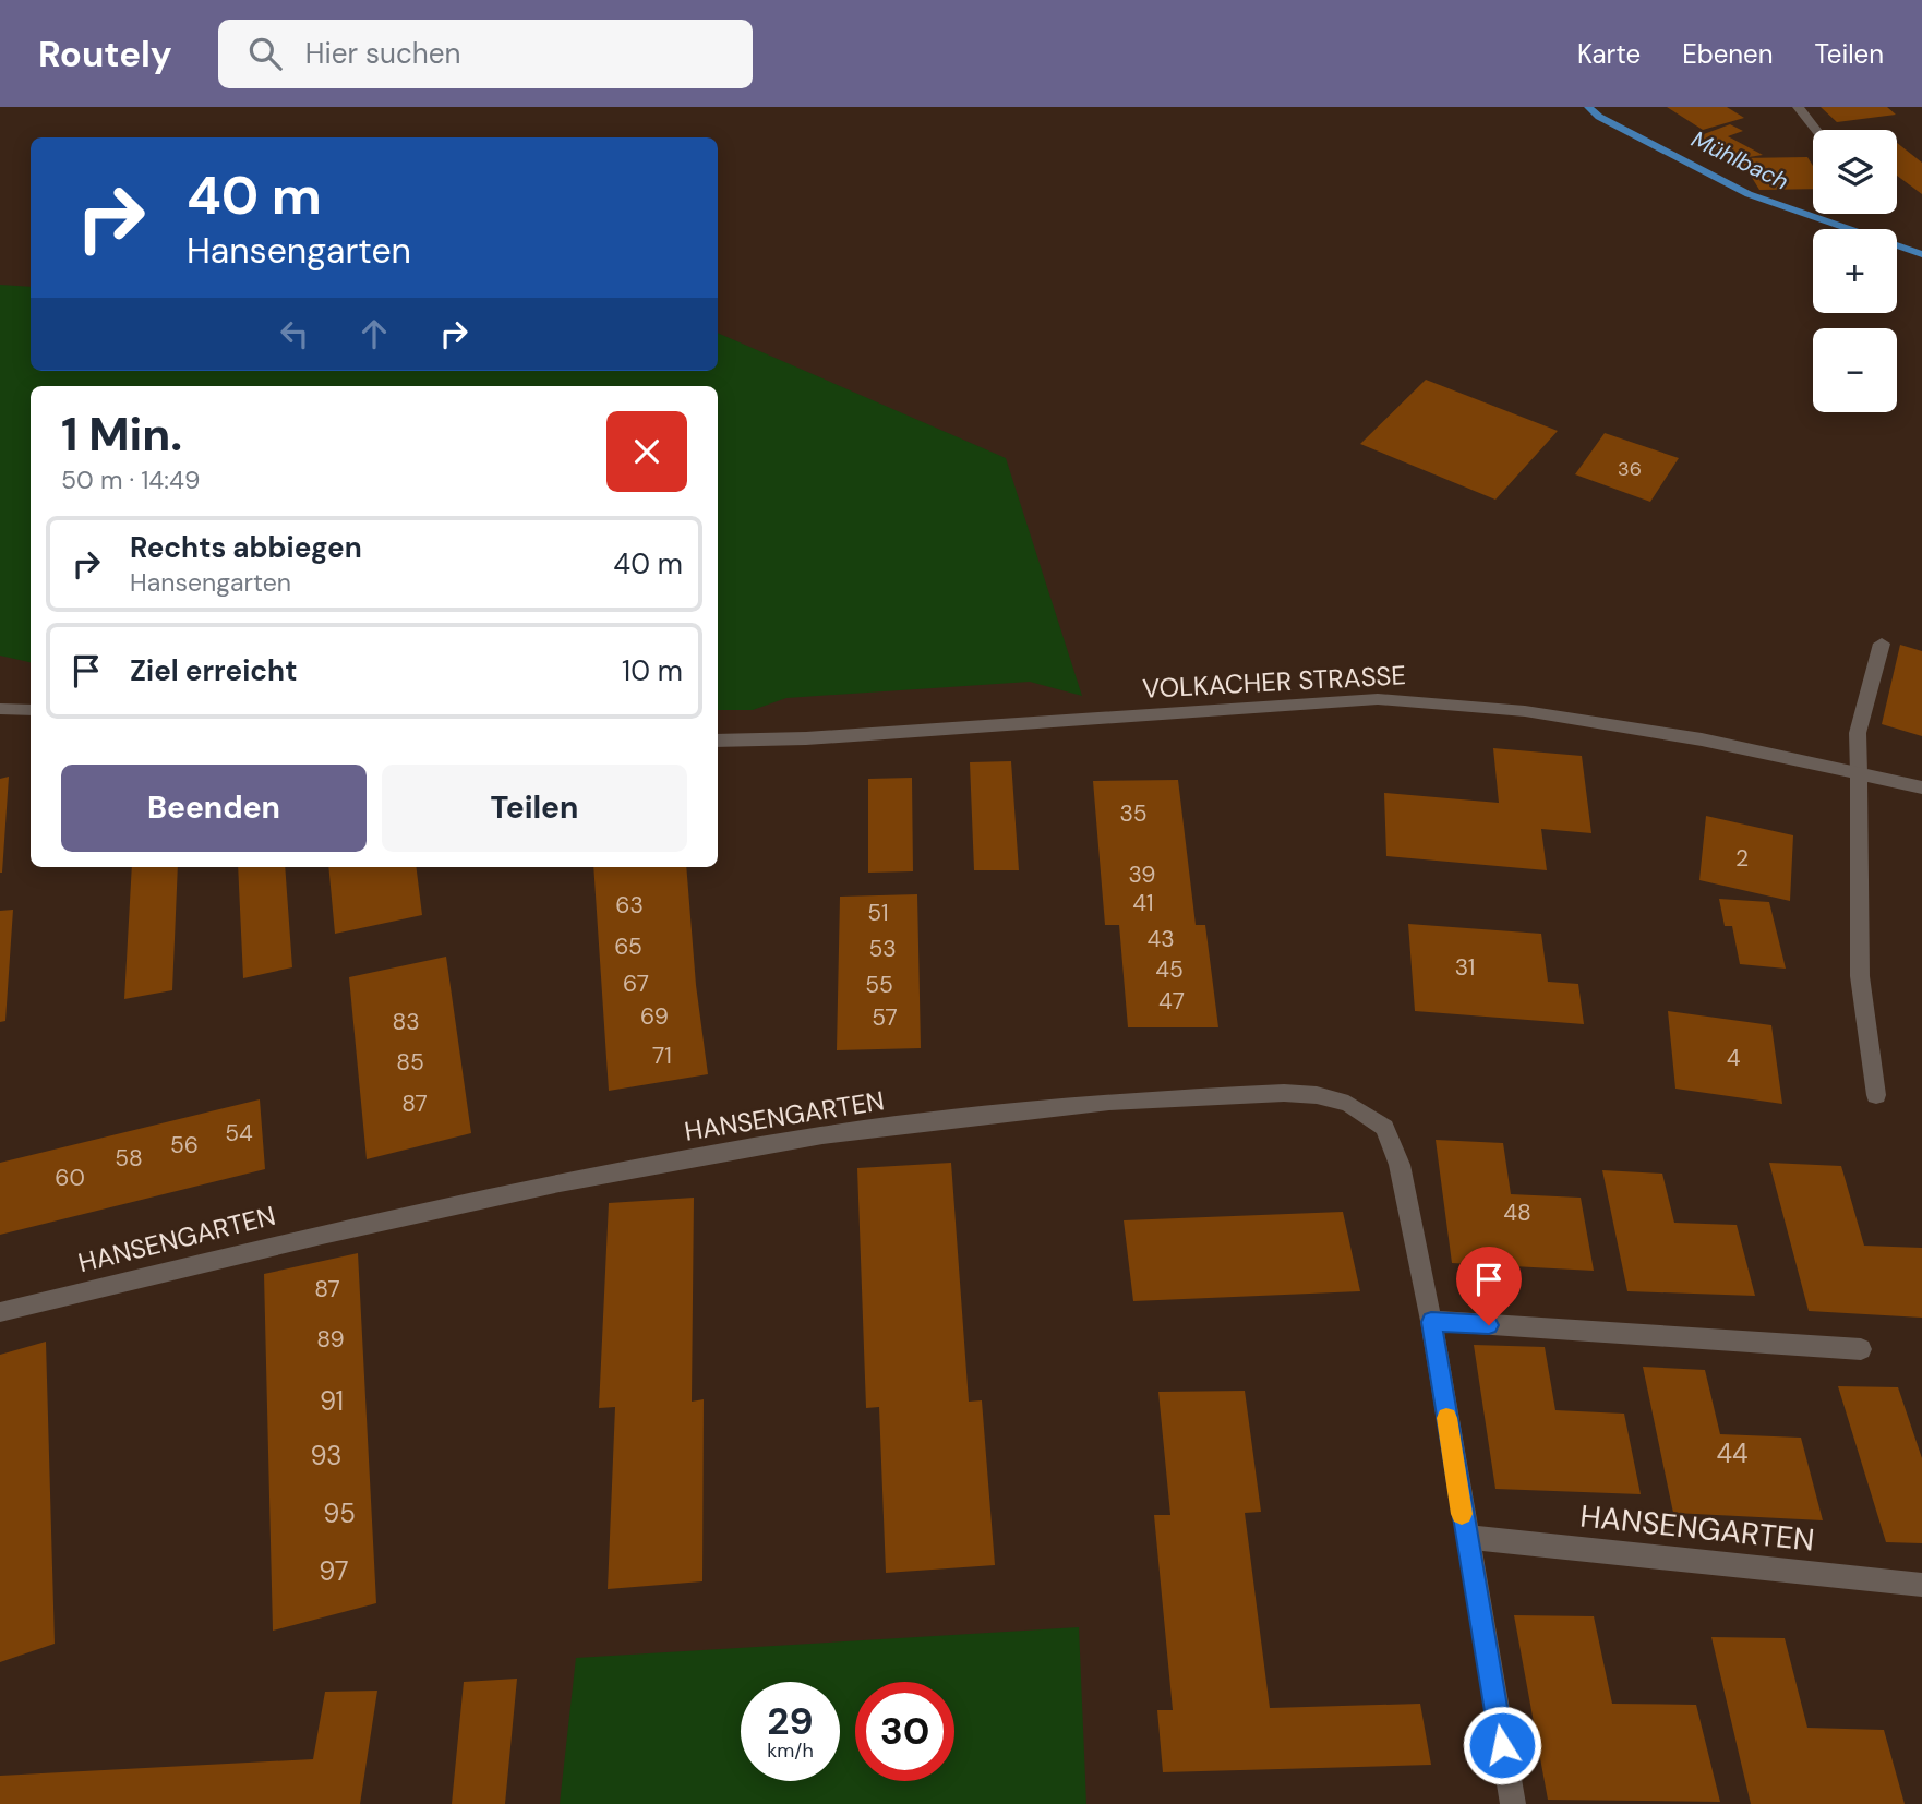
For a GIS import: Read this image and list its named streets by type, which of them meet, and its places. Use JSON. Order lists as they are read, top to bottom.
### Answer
{
  "streets": {
    "street": ["VOLKACHER STRASSE", "HANSENGARTEN"]
  },
  "water": ["Mühlbach"],
  "house_numbers": [
    "36",
    "35",
    "2",
    "39",
    "41",
    "63",
    "51",
    "43",
    "65",
    "53",
    "31",
    "45",
    "67",
    "55",
    "47",
    "69",
    "57",
    "83",
    "71",
    "4",
    "85",
    "87",
    "54",
    "56",
    "58",
    "60",
    "48",
    "87",
    "89",
    "91",
    "44",
    "93",
    "95",
    "97"
  ],
  "page": {
    "header": "Routely",
    "search": "Hier suchen",
    "nav": ["Karte", "Ebenen", "Teilen"],
    "map_buttons": ["+", "−"],
    "turn": ["40 m", "Hansengarten"],
    "heading": ["1 Min.", "50 m · 14:49"],
    "list": [
      {
        "name": "Rechts abbiegen",
        "note": "Hansengarten",
        "value": "40 m"
      },
      {
        "name": "Ziel erreicht",
        "value": "10 m"
      }
    ],
    "buttons": ["Beenden", "Teilen"],
    "speed": "29 km/h",
    "limit": "30"
  }
}
